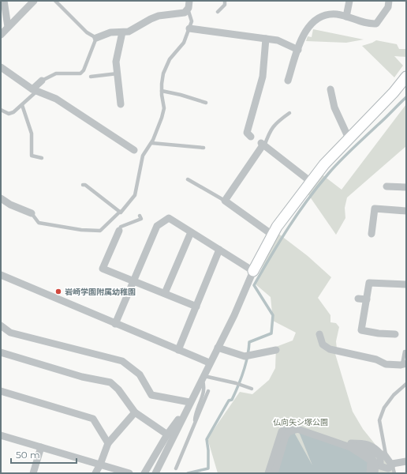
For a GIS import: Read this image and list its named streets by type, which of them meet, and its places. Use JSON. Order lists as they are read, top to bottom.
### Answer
{
  "parks": ["仏向矢シ塚公園"],
  "places": ["岩崎学園附属幼稚園"],
  "scale_bar": "50 m"
}
